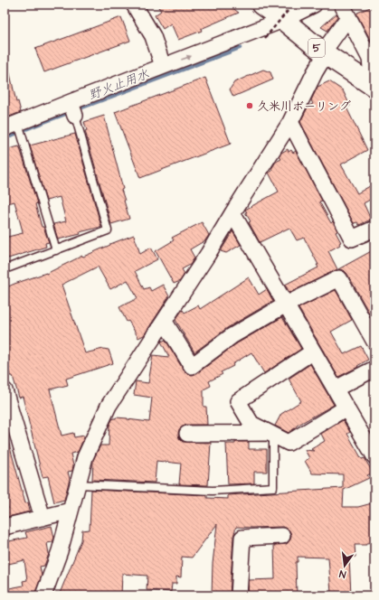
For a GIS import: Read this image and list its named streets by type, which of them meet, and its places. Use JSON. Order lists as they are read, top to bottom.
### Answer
{
  "streets": {
    "main road": ["5"]
  },
  "water": ["野火止用水"],
  "places": ["久米川ボーリング"],
  "north": "bottom"
}
